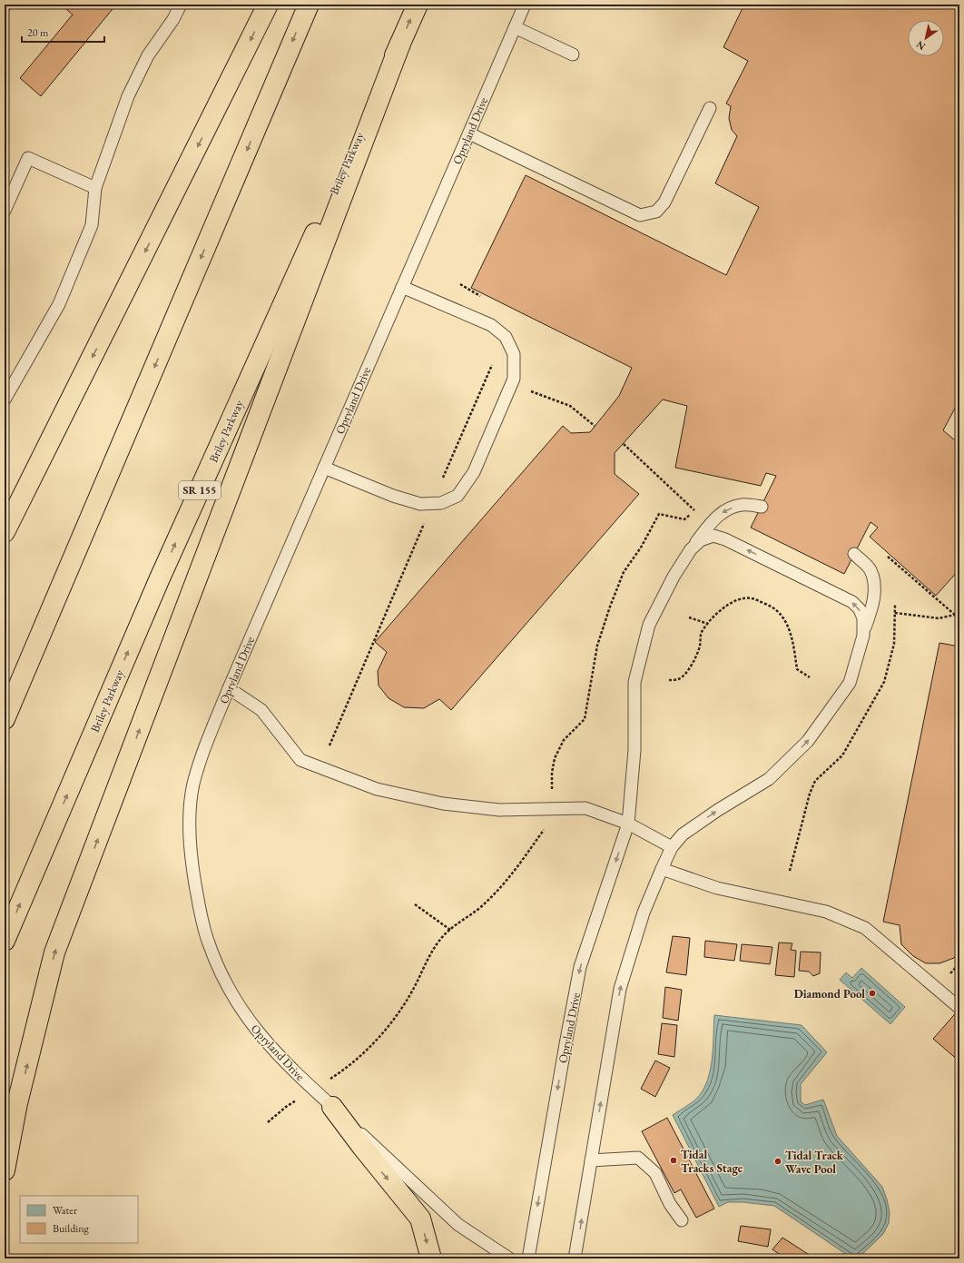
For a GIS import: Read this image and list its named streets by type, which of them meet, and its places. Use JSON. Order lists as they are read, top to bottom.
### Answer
{
  "streets": {
    "highway": ["Briley Parkway", "SR 155"],
    "lane": ["Opryland Drive"]
  },
  "places": ["Diamond Pool", "Tidal Tracks Stage", "Tidal Track Wave Pool"],
  "legend": ["Water", "Building"],
  "scale_bar": "20 m",
  "north": "bottom left"
}
